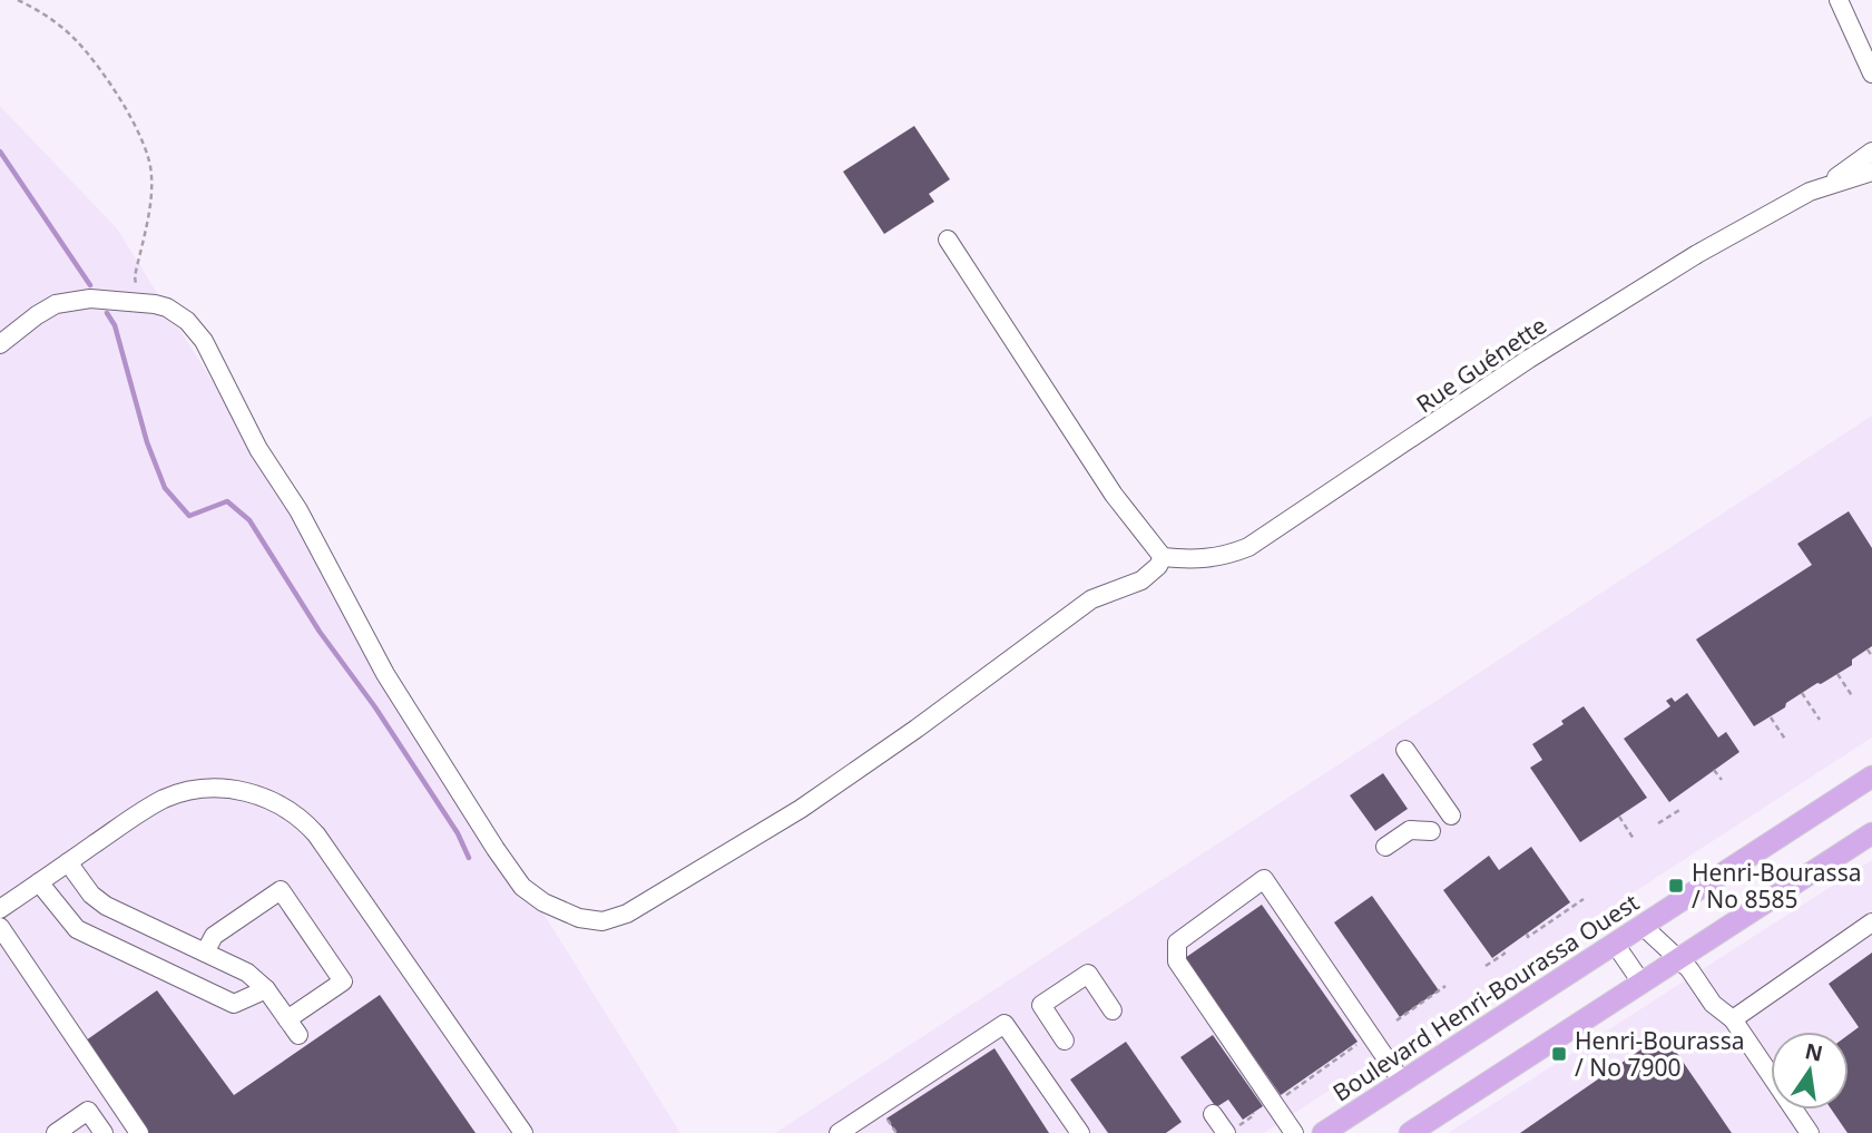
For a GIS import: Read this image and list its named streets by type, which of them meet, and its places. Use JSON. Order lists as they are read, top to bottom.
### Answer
{
  "streets": {
    "main road": ["Boulevard Henri-Bourassa Ouest"],
    "street": ["Rue Guénette"]
  },
  "places": {
    "transit": ["Henri-Bourassa / No 8585", "Henri-Bourassa / No 7900"]
  },
  "north": "top"
}
